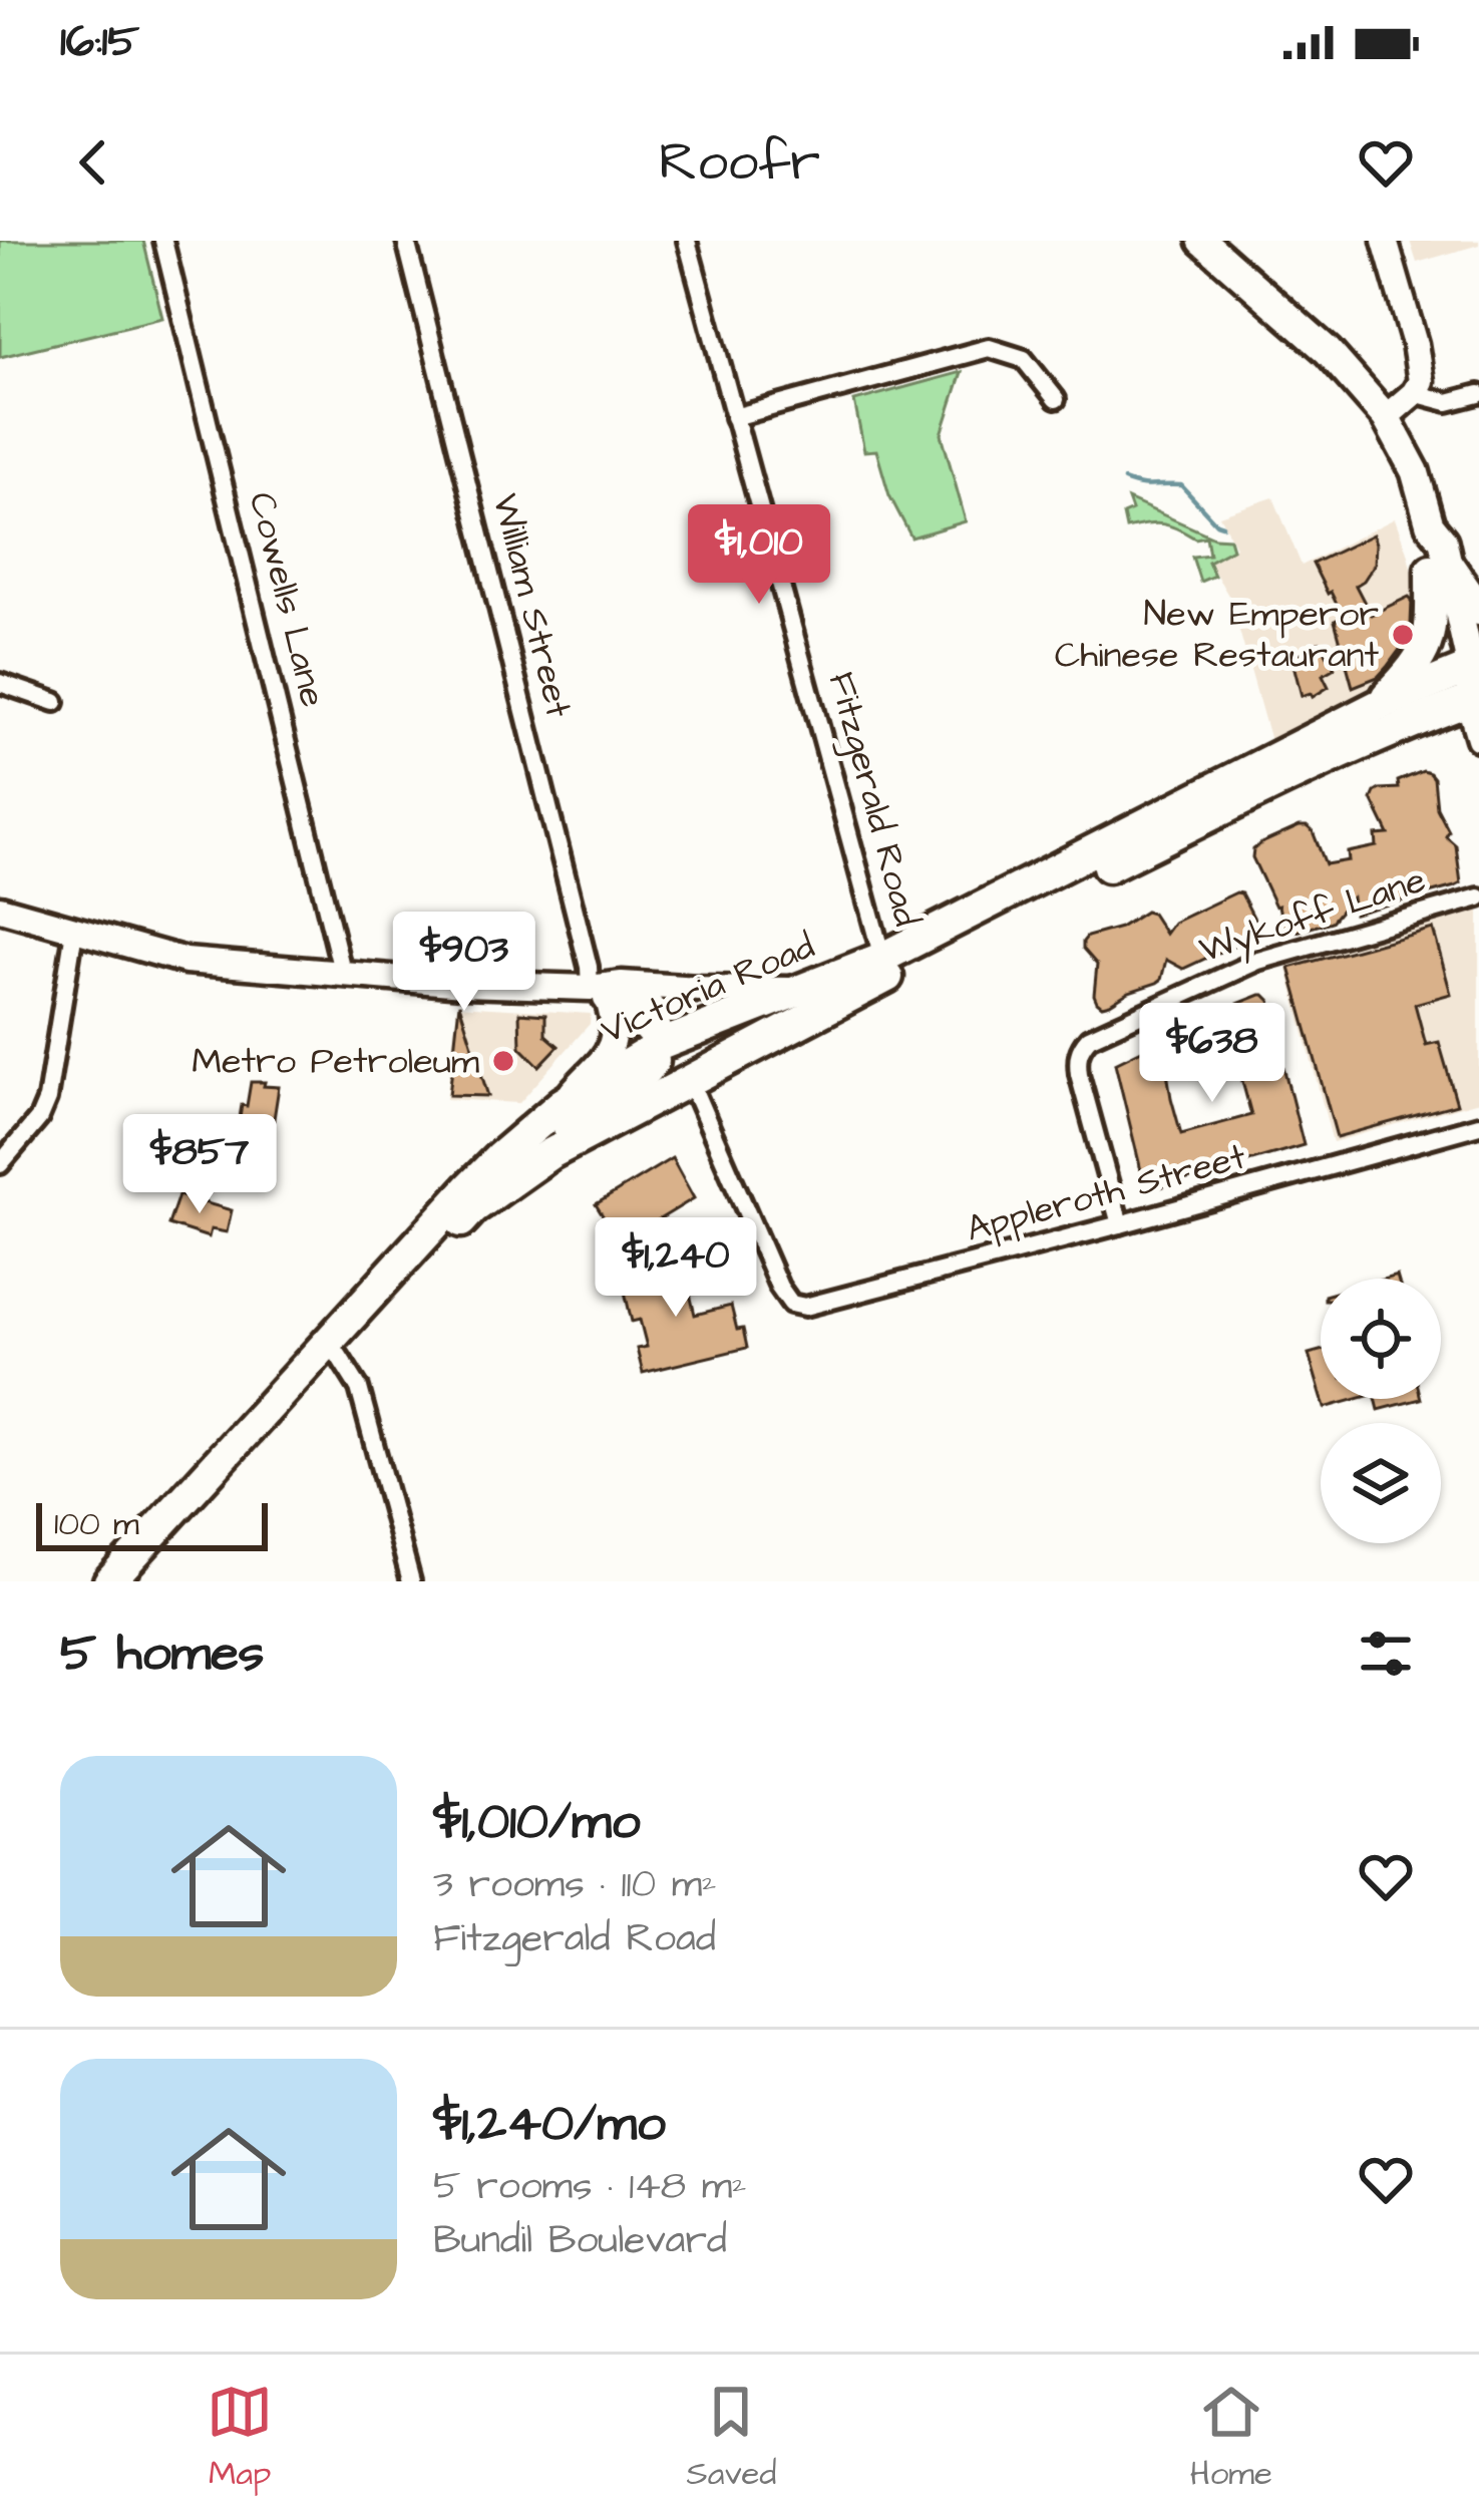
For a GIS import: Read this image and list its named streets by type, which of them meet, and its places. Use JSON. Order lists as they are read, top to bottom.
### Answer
{
  "streets": {
    "highway": ["Victoria Road"],
    "street": [
      "Cowells Lane",
      "William Street",
      "Fitzgerald Road",
      "Wykoff Lane",
      "Appleroth Street"
    ]
  },
  "crossings": [
    ["Fitzgerald Road", "Victoria Road"],
    ["Wykoff Lane", "Appleroth Street"],
    ["Victoria Road", "Appleroth Street"]
  ],
  "places": ["New Emperor Chinese Restaurant", "Metro Petroleum"],
  "scale_bar": "100 m",
  "page": {
    "status": "16:15",
    "header": "Roofr",
    "price": [
      "$1,010",
      "$903",
      "$638",
      "$857",
      "$1,240"
    ],
    "scale": "100 m",
    "heading": "5 homes",
    "list": [
      {
        "name": "$1,010/mo",
        "note": "3 rooms · 110 m² · Fitzgerald Road"
      },
      {
        "name": "$1,240/mo",
        "note": "5 rooms · 148 m² · Bundil Boulevard"
      }
    ],
    "tabs": ["Map", "Saved", "Home"]
  }
}
